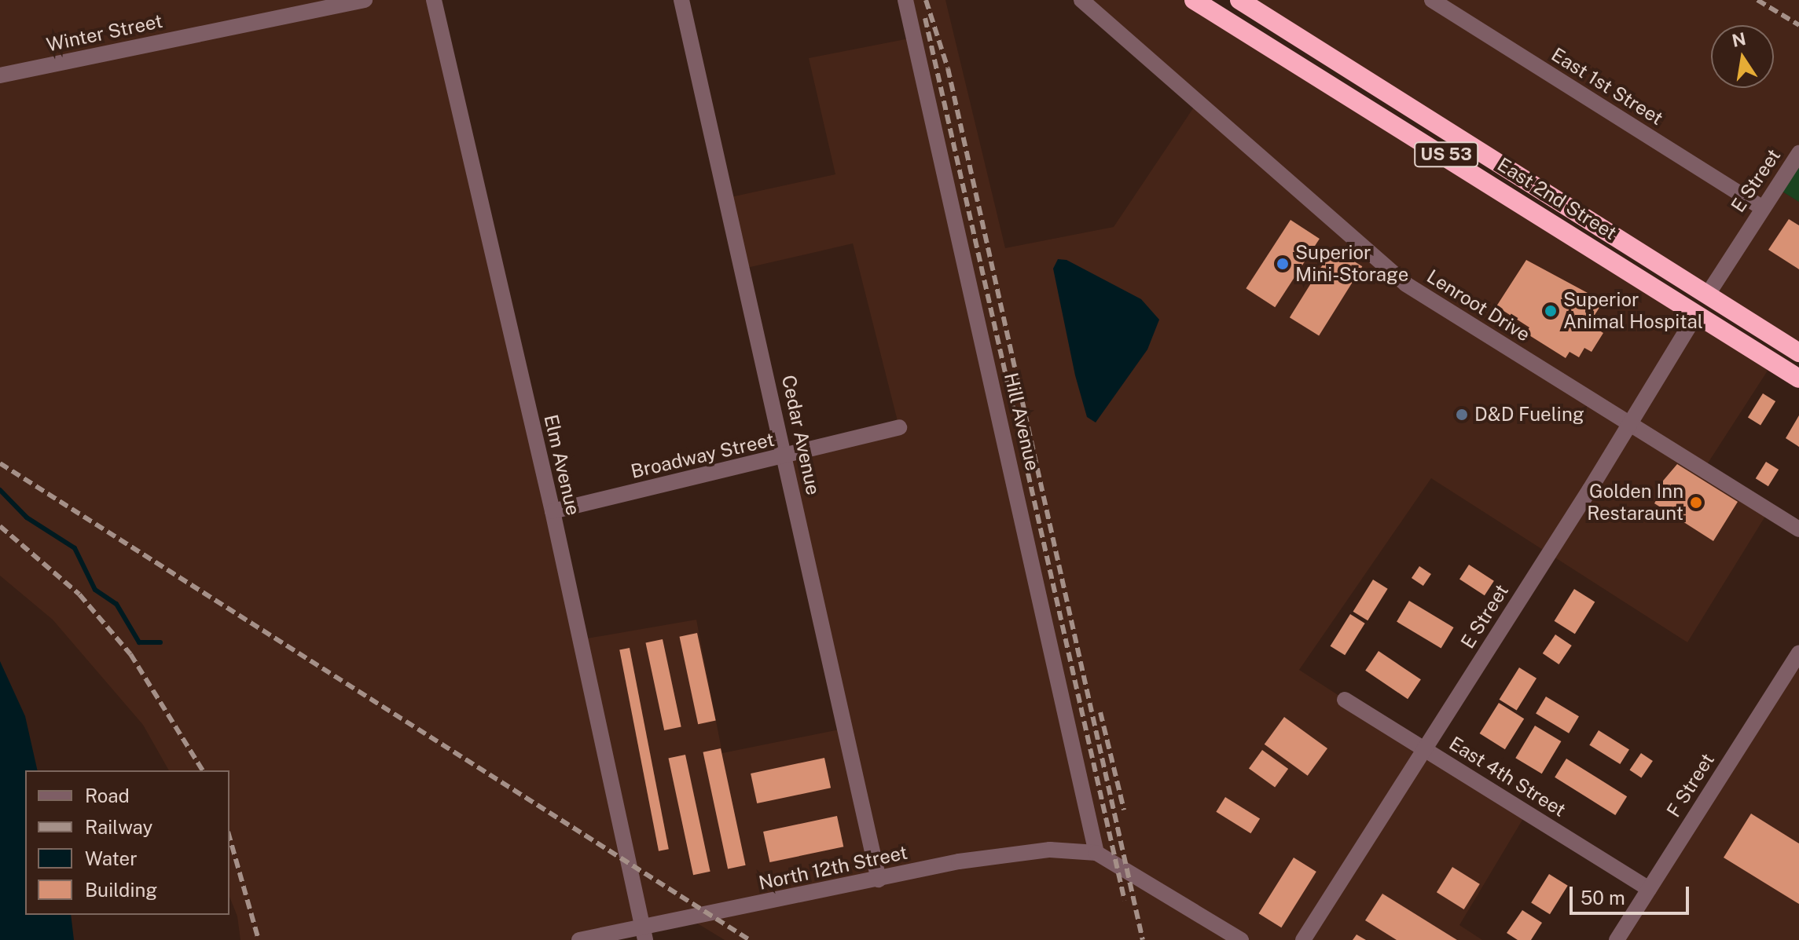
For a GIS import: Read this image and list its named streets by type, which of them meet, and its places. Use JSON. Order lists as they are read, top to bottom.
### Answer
{
  "streets": {
    "highway": ["US 53", "East 2nd Street"],
    "street": [
      "Winter Street",
      "East 1st Street",
      "E Street",
      "Lenroot Drive",
      "Hill Avenue",
      "Cedar Avenue",
      "Broadway Street",
      "Elm Avenue",
      "East 4th Street",
      "F Street",
      "North 12th Street"
    ]
  },
  "crossings": [
    ["East 1st Street", "E Street"],
    ["E Street", "East 2nd Street"],
    ["E Street", "Lenroot Drive"],
    ["E Street", "East 4th Street"],
    ["Hill Avenue", "North 12th Street"],
    ["Cedar Avenue", "Broadway Street"],
    ["Cedar Avenue", "North 12th Street"],
    ["Broadway Street", "Elm Avenue"],
    ["Elm Avenue", "North 12th Street"],
    ["East 4th Street", "F Street"]
  ],
  "places": [
    "Superior Mini-Storage",
    "Superior Animal Hospital",
    "D&D Fueling",
    "Golden Inn Restaraunt"
  ],
  "legend": [
    "Road",
    "Railway",
    "Water",
    "Building"
  ],
  "scale_bar": "50 m",
  "north": "top"
}
